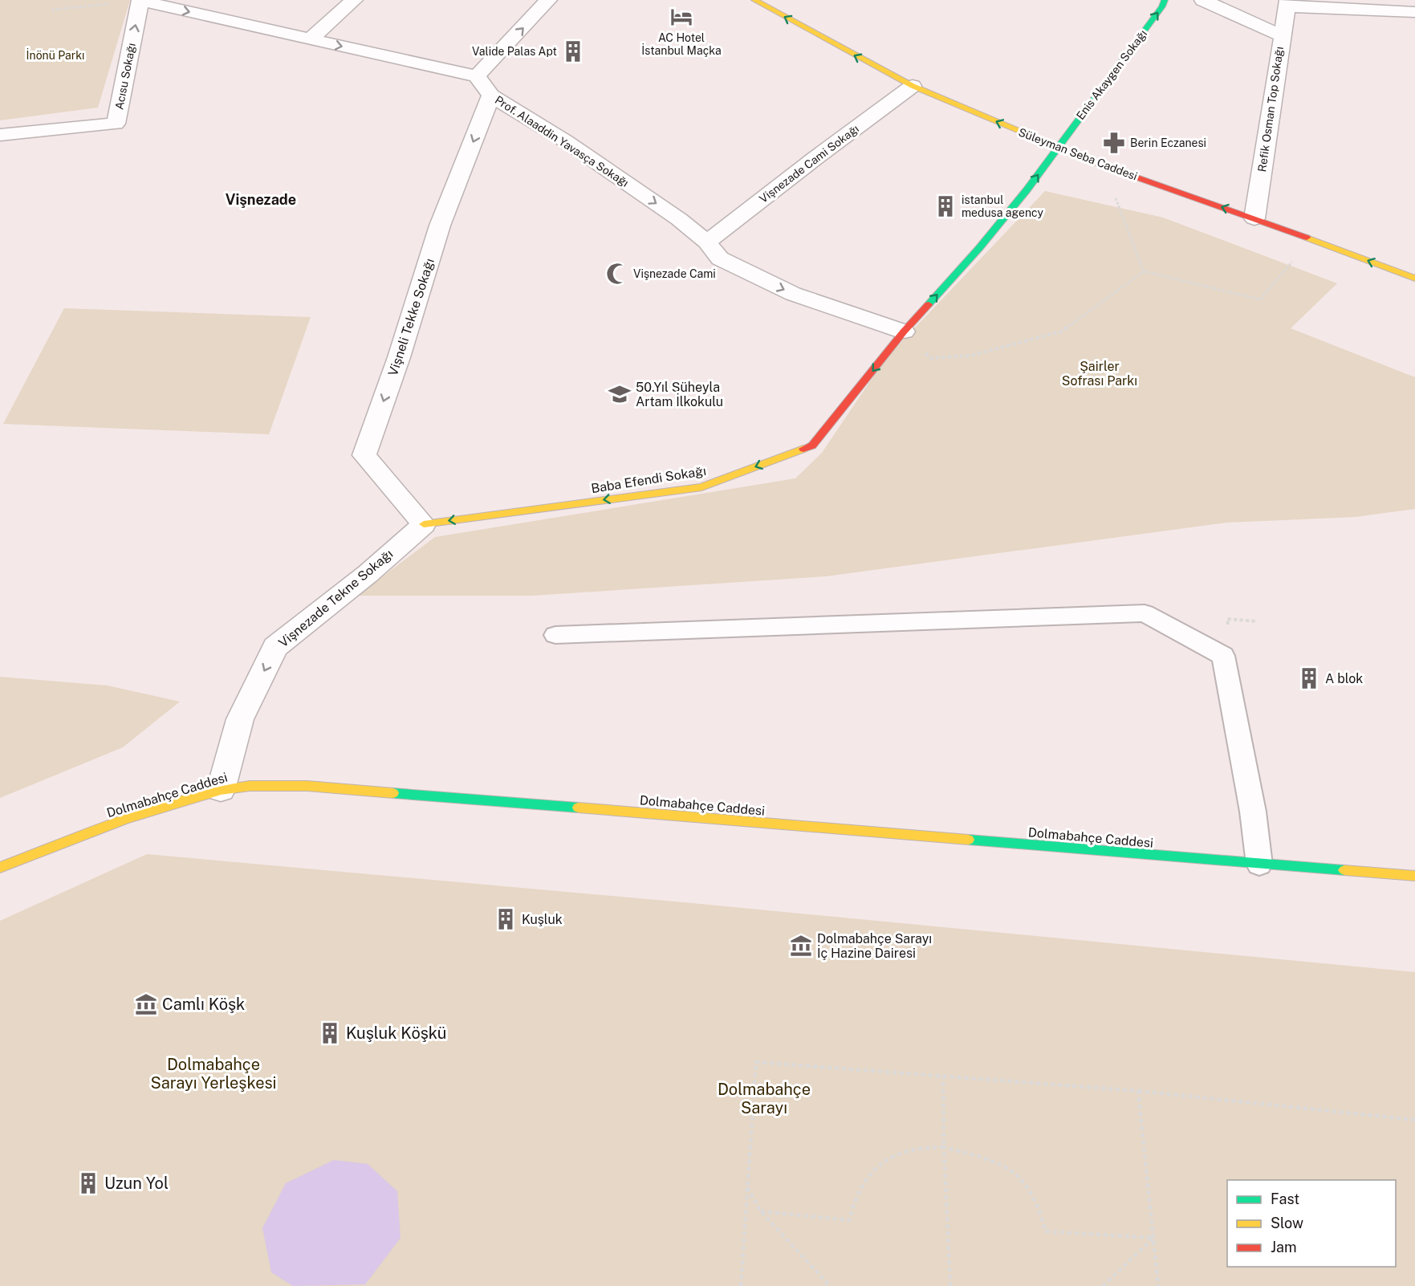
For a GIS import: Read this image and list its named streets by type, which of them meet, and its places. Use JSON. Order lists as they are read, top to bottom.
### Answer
{
  "streets": {
    "main road": [
      "Enis Akaygen Sokağı",
      "Süleyman Seba Caddesi",
      "Baba Efendi Sokağı",
      "Dolmabahçe Caddesi"
    ],
    "street": [
      "Acısu Sokağı",
      "Refik Osman Top Sokağı",
      "Prof. Alaaddin Yavasça Sokağı",
      "Vişnezade Cami Sokağı",
      "Vişneli Tekke Sokağı",
      "Vişnezade Tekne Sokağı"
    ]
  },
  "crossings": [
    ["Enis Akaygen Sokağı", "Prof. Alaaddin Yavasça Sokağı"],
    ["Enis Akaygen Sokağı", "Süleyman Seba Caddesi"],
    ["Enis Akaygen Sokağı", "Baba Efendi Sokağı"],
    ["Refik Osman Top Sokağı", "Süleyman Seba Caddesi"],
    ["Prof. Alaaddin Yavasça Sokağı", "Vişnezade Cami Sokağı"],
    ["Prof. Alaaddin Yavasça Sokağı", "Vişneli Tekke Sokağı"],
    ["Prof. Alaaddin Yavasça Sokağı", "Baba Efendi Sokağı"],
    ["Süleyman Seba Caddesi", "Vişnezade Cami Sokağı"],
    ["Vişneli Tekke Sokağı", "Baba Efendi Sokağı"],
    ["Vişneli Tekke Sokağı", "Vişnezade Tekne Sokağı"],
    ["Baba Efendi Sokağı", "Vişnezade Tekne Sokağı"],
    ["Vişnezade Tekne Sokağı", "Dolmabahçe Caddesi"]
  ],
  "one_way": [
    "Enis Akaygen Sokağı",
    "Acısu Sokağı",
    "Prof. Alaaddin Yavasça Sokağı",
    "Süleyman Seba Caddesi",
    "Vişneli Tekke Sokağı",
    "Baba Efendi Sokağı",
    "Vişnezade Tekne Sokağı"
  ],
  "districts": ["Vişnezade"],
  "parks": [
    "İnönü Parkı",
    "Şairler Sofrası Parkı",
    "Dolmabahçe Sarayı Yerleşkesi",
    "Dolmabahçe Sarayı"
  ],
  "places": {
    "hotel": ["AC Hotel İstanbul Maçka"],
    "building": [
      "Valide Palas Apt",
      "istanbul medusa agency",
      "A blok",
      "Kuşluk",
      "Kuşluk Köşkü",
      "Uzun Yol"
    ],
    "pharmacy": ["Berin Eczanesi"],
    "mosque": ["Vişnezade Cami"],
    "school or university": ["50.Yıl Süheyla Artam İlkokulu"],
    "museum": ["Dolmabahçe Sarayı İç Hazine Dairesi", "Camlı Köşk"]
  },
  "legend": ["Fast", "Slow", "Jam"]
}
